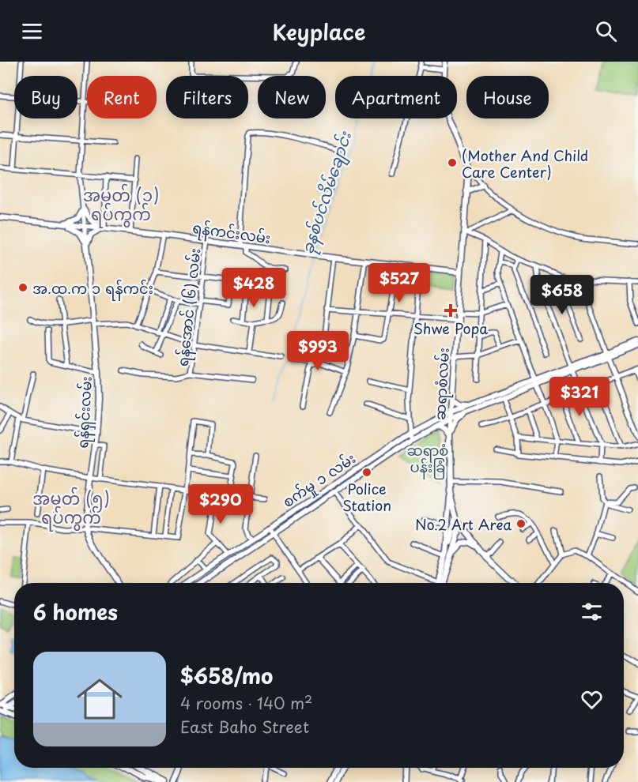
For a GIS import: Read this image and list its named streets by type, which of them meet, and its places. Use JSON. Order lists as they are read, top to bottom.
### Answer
{
  "streets": {
    "main road": [
      "ရန်ကင်းလမ်း",
      "ဆရာစံလမ်း",
      "ရန်ရှင်းလမ်း",
      "စက်မှု ၁ လမ်း"
    ],
    "street": ["ရန်အောင် (၆) လမ်း"]
  },
  "crossings": [
    ["ရန်ကင်းလမ်း", "ရန်အောင် (၆) လမ်း"],
    ["ရန်ကင်းလမ်း", "ဆရာစံလမ်း"],
    ["ရန်ကင်းလမ်း", "ရန်ရှင်းလမ်း"]
  ],
  "districts": ["အမှတ် (၁) ရပ်ကွက်", "အမှတ် (၅) ရပ်ကွက်"],
  "water": ["ခုနစ်ပင်လိမ်ချောင်း"],
  "parks": ["ဆရာစံ ပန်းခြံ"],
  "places": {
    "other": [
      "(Mother And Child Care Center)",
      "အ.ထ.က ၁ ရန်ကင်း",
      "Police Station",
      "No.2 Art Area"
    ],
    "health": ["Shwe Popa"]
  },
  "page": {
    "header": "Keyplace",
    "chip": [
      "Buy",
      "Rent",
      "Filters",
      "New",
      "Apartment",
      "House"
    ],
    "price": [
      "$527",
      "$428",
      "$658",
      "$993",
      "$321",
      "$290"
    ],
    "heading": "6 homes",
    "list": [
      {
        "name": "$658/mo",
        "note": "4 rooms · 140 m² · East Baho Street"
      }
    ]
  }
}
